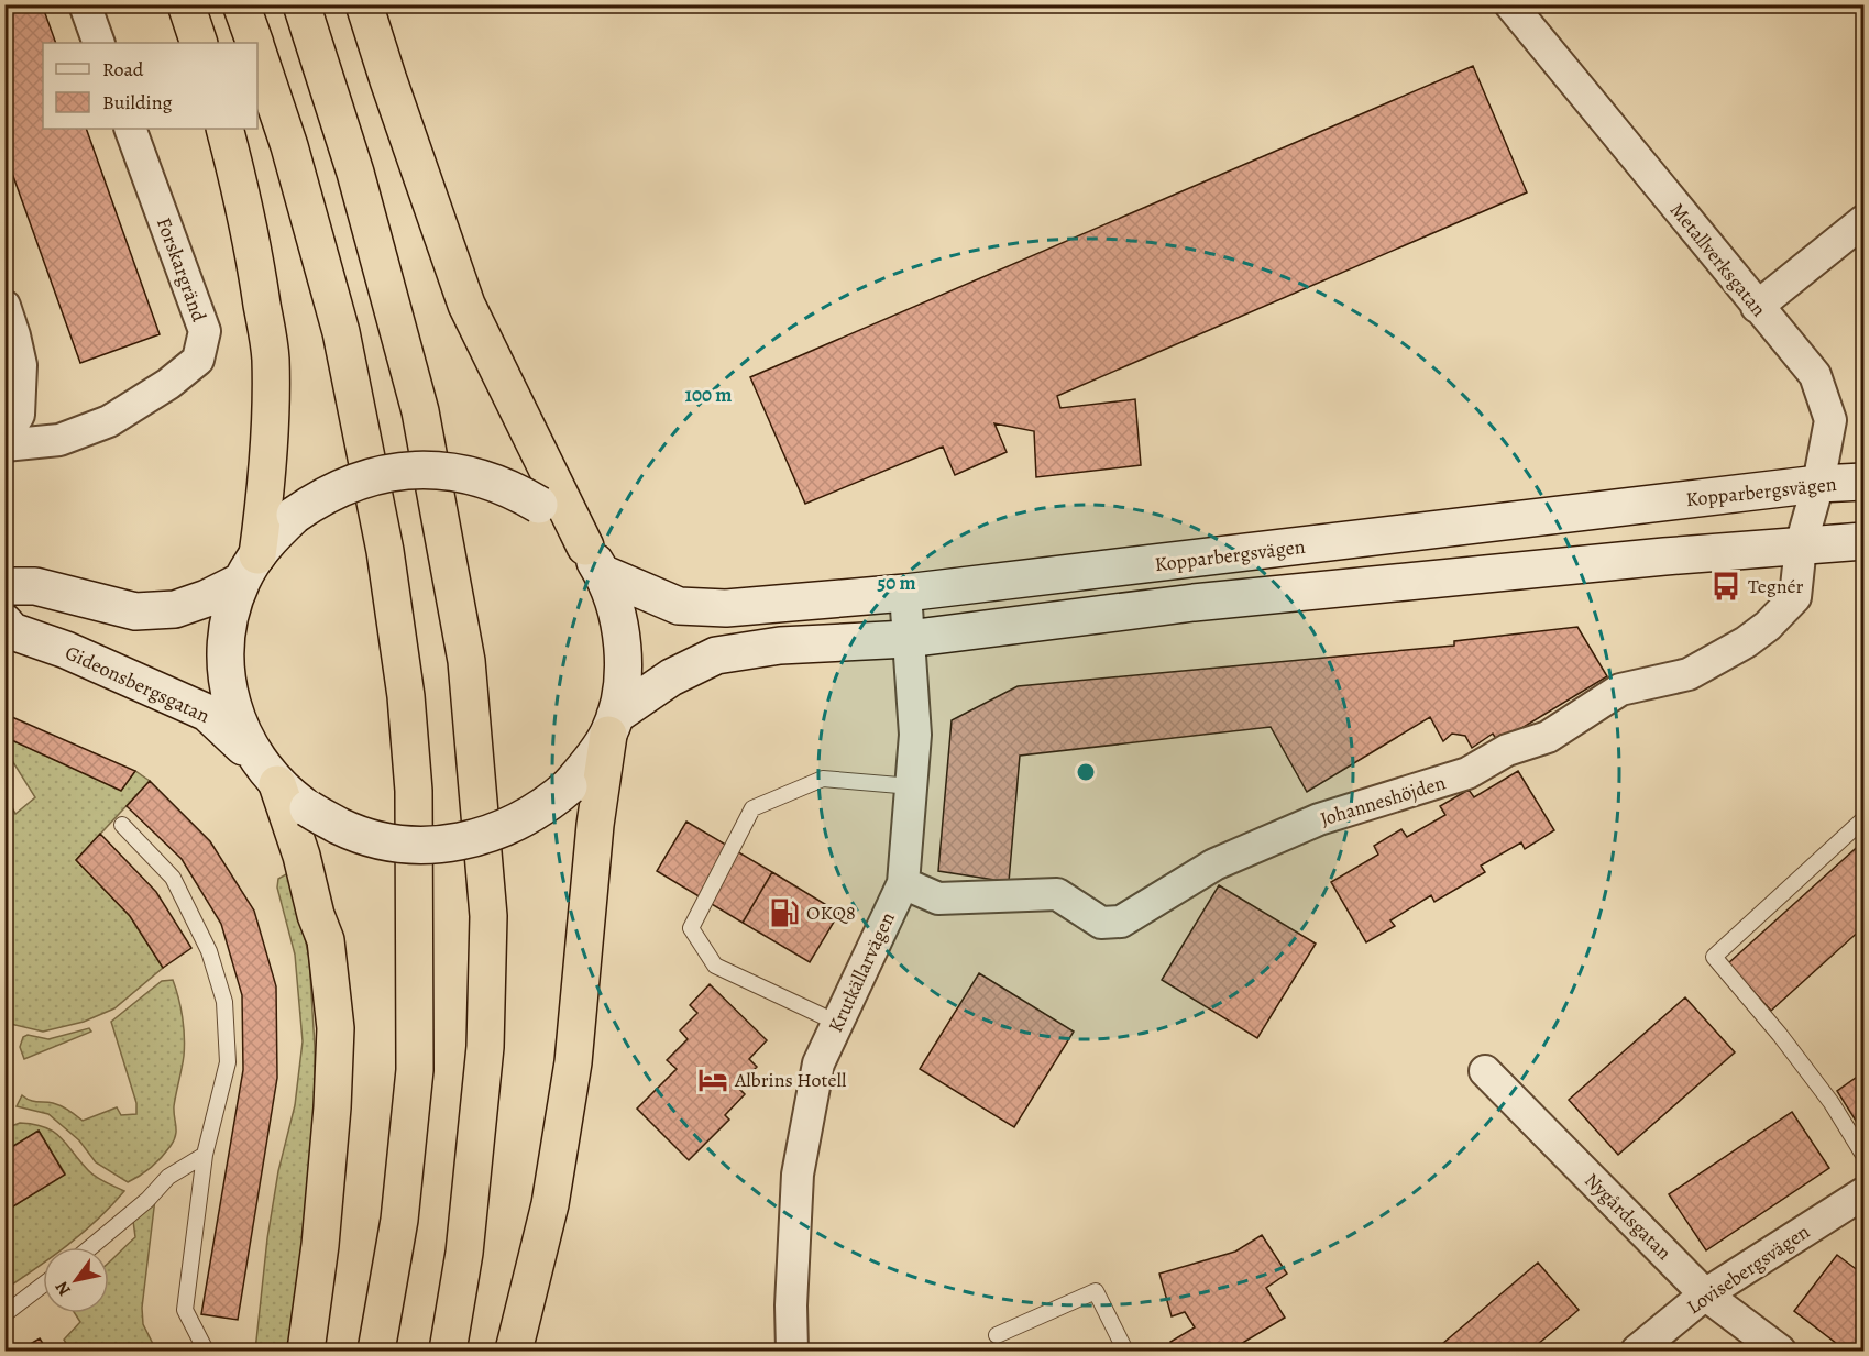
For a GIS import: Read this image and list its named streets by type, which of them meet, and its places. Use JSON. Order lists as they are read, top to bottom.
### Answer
{
  "streets": {
    "street": [
      "Metallverksgatan",
      "Forskargränd",
      "Kopparbergsvägen",
      "Gideonsbergsgatan",
      "Johanneshöjden",
      "Krutkällarvägen",
      "Nygårdsgatan",
      "Lovisebergsvägen"
    ]
  },
  "crossings": [
    ["Metallverksgatan", "Kopparbergsvägen"],
    ["Metallverksgatan", "Johanneshöjden"],
    ["Kopparbergsvägen", "Krutkällarvägen"],
    ["Johanneshöjden", "Krutkällarvägen"],
    ["Nygårdsgatan", "Lovisebergsvägen"]
  ],
  "places": {
    "bus stop": ["Tegnér"],
    "fuel station": ["OKQ8"],
    "hotel": ["Albrins Hotell"]
  },
  "legend": ["Road", "Building"],
  "north": "bottom left",
  "rings": ["100 m", "50 m"]
}
